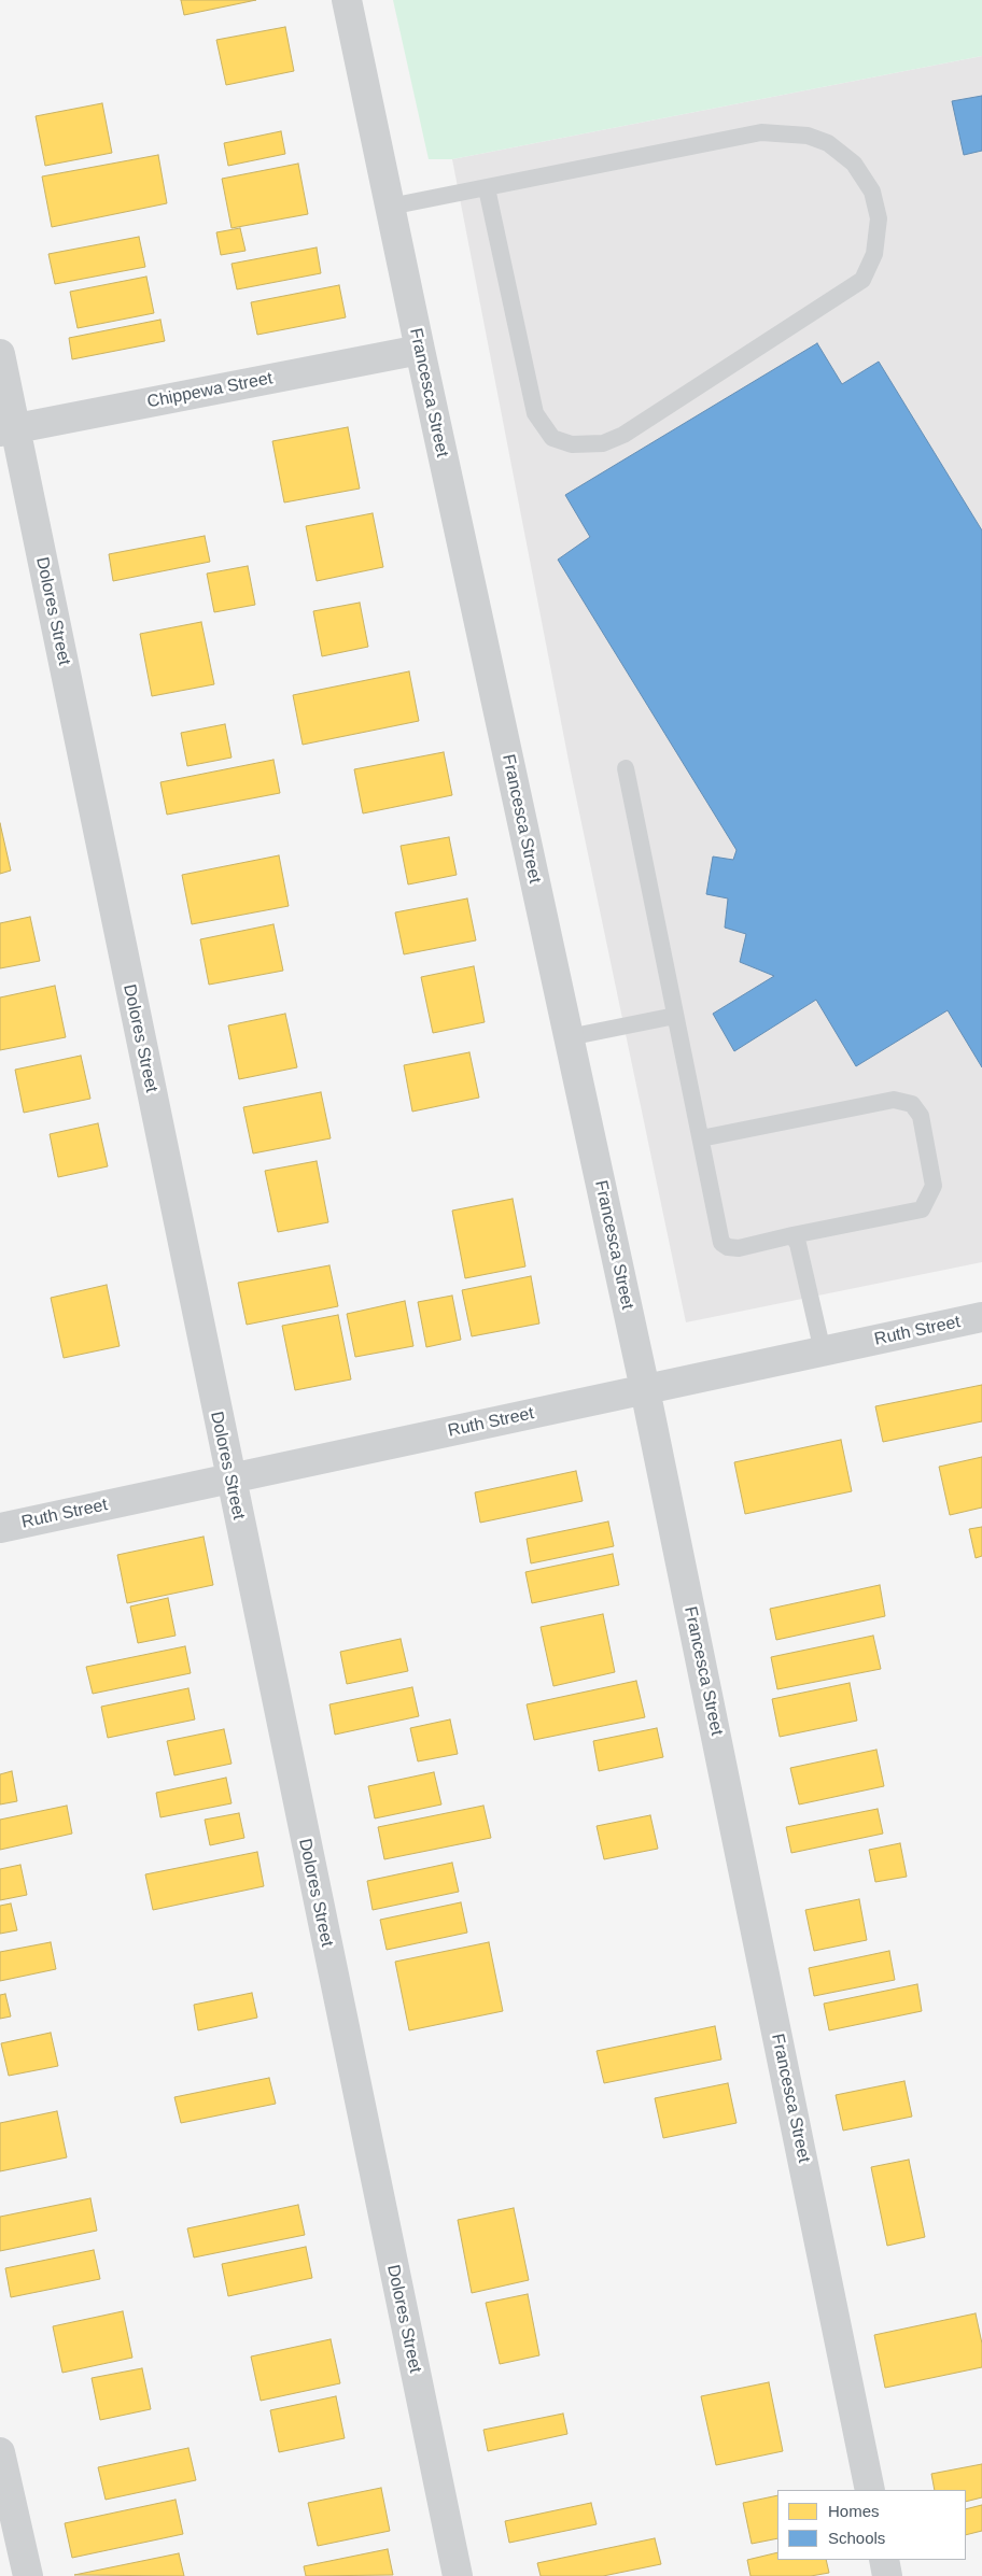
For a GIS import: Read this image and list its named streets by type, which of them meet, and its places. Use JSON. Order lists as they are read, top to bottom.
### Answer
{
  "streets": {
    "street": [
      "Chippewa Street",
      "Francesca Street",
      "Dolores Street",
      "Ruth Street"
    ]
  },
  "crossings": [
    ["Chippewa Street", "Francesca Street"],
    ["Chippewa Street", "Dolores Street"],
    ["Francesca Street", "Ruth Street"],
    ["Dolores Street", "Ruth Street"]
  ],
  "legend": ["Homes", "Schools"]
}
